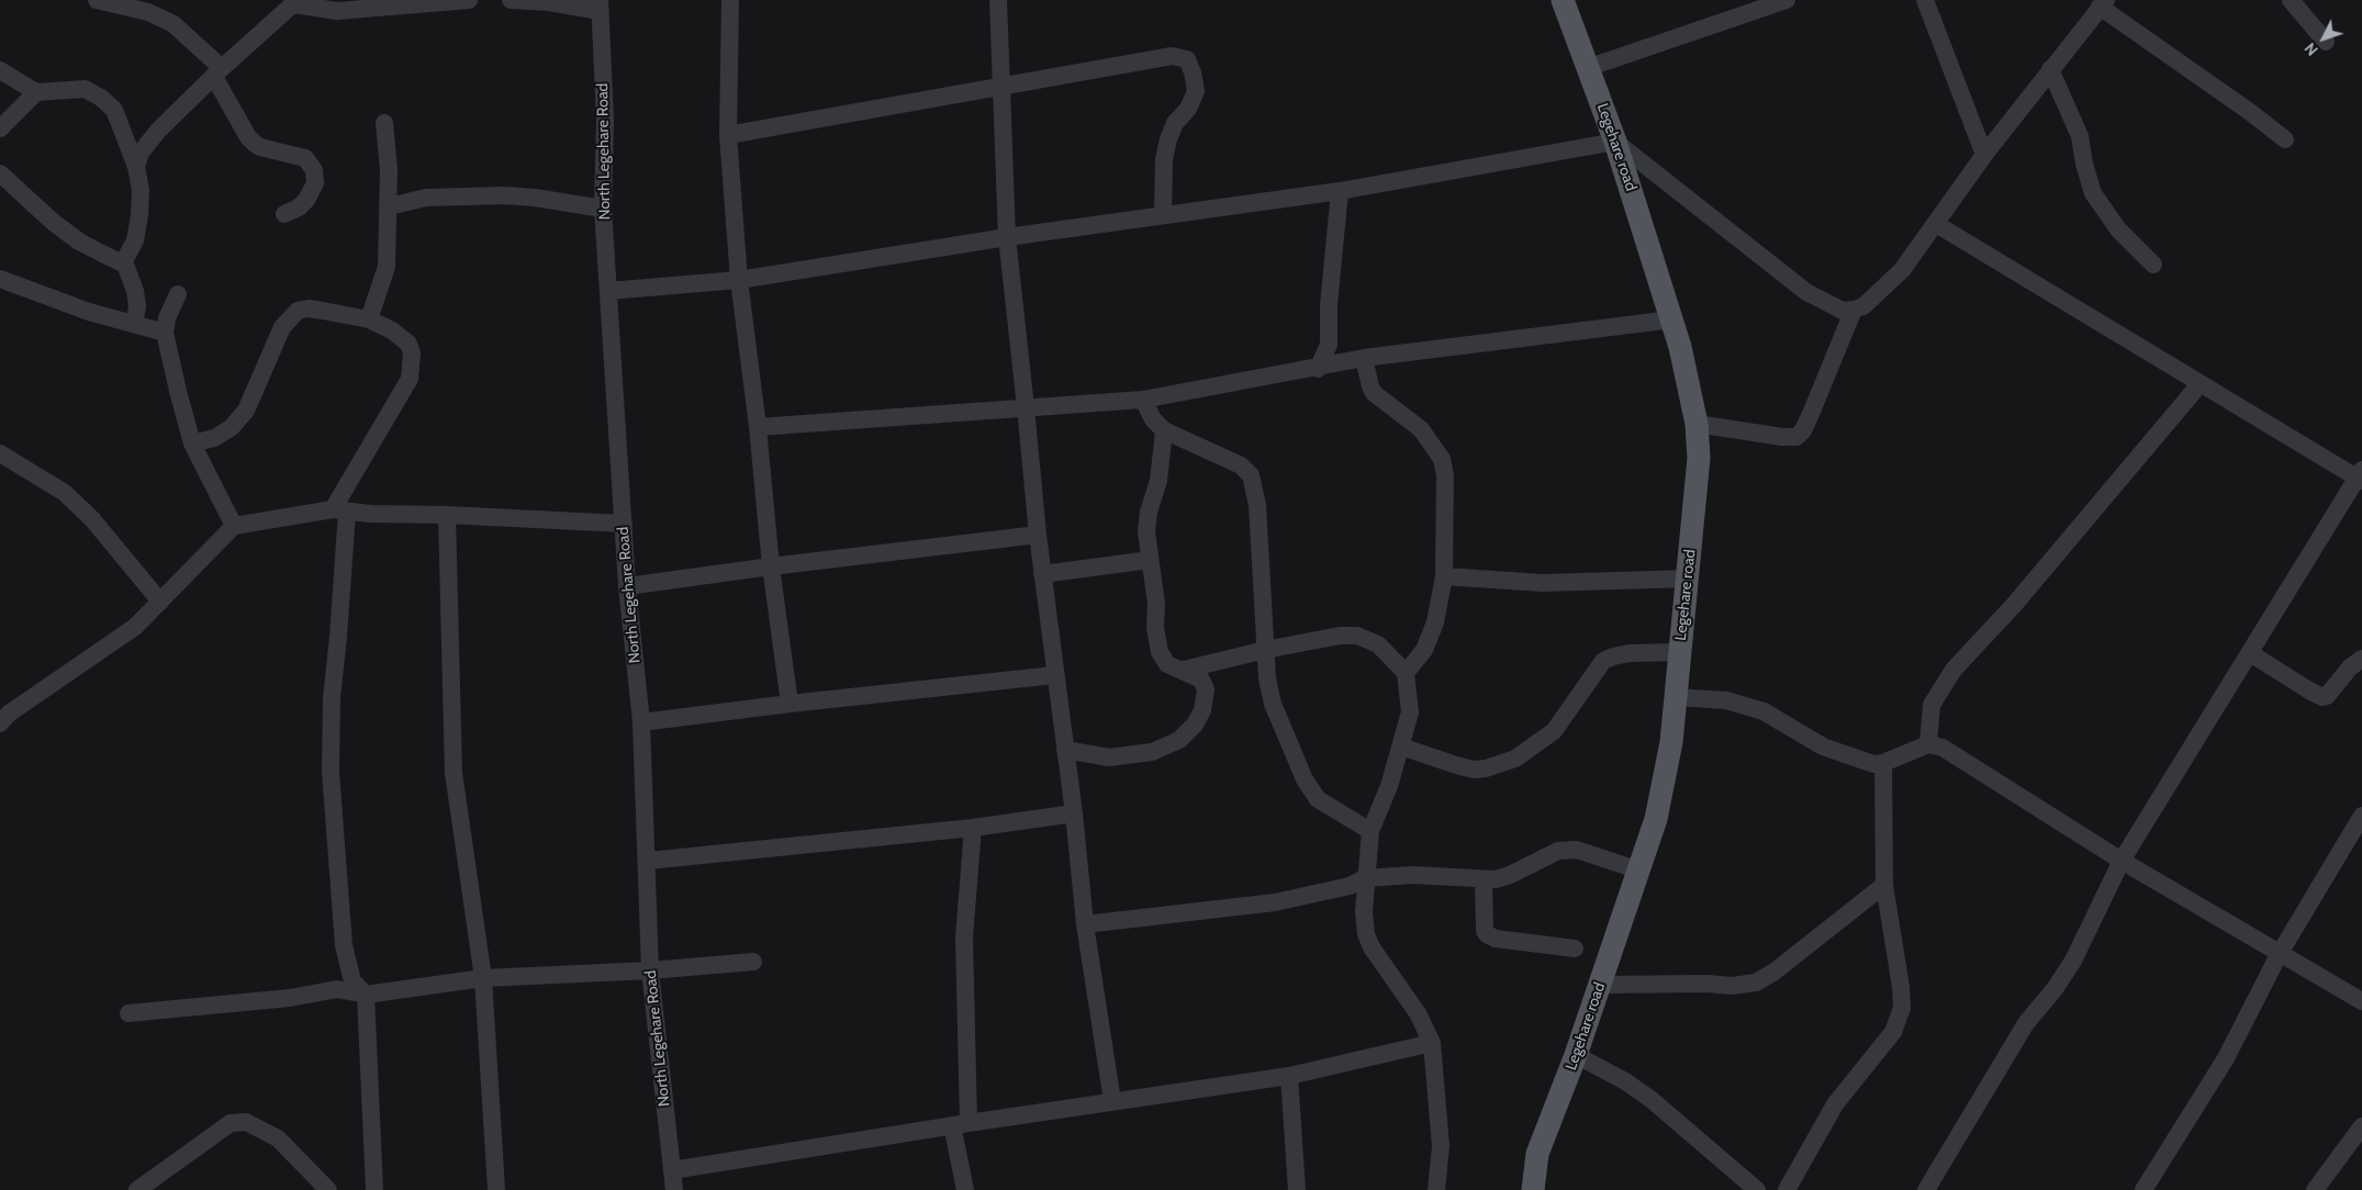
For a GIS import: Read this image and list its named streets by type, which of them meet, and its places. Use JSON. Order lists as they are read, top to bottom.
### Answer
{
  "streets": {
    "main road": ["Legehare road"],
    "street": ["North Legehare Road"]
  },
  "north": "bottom left"
}
